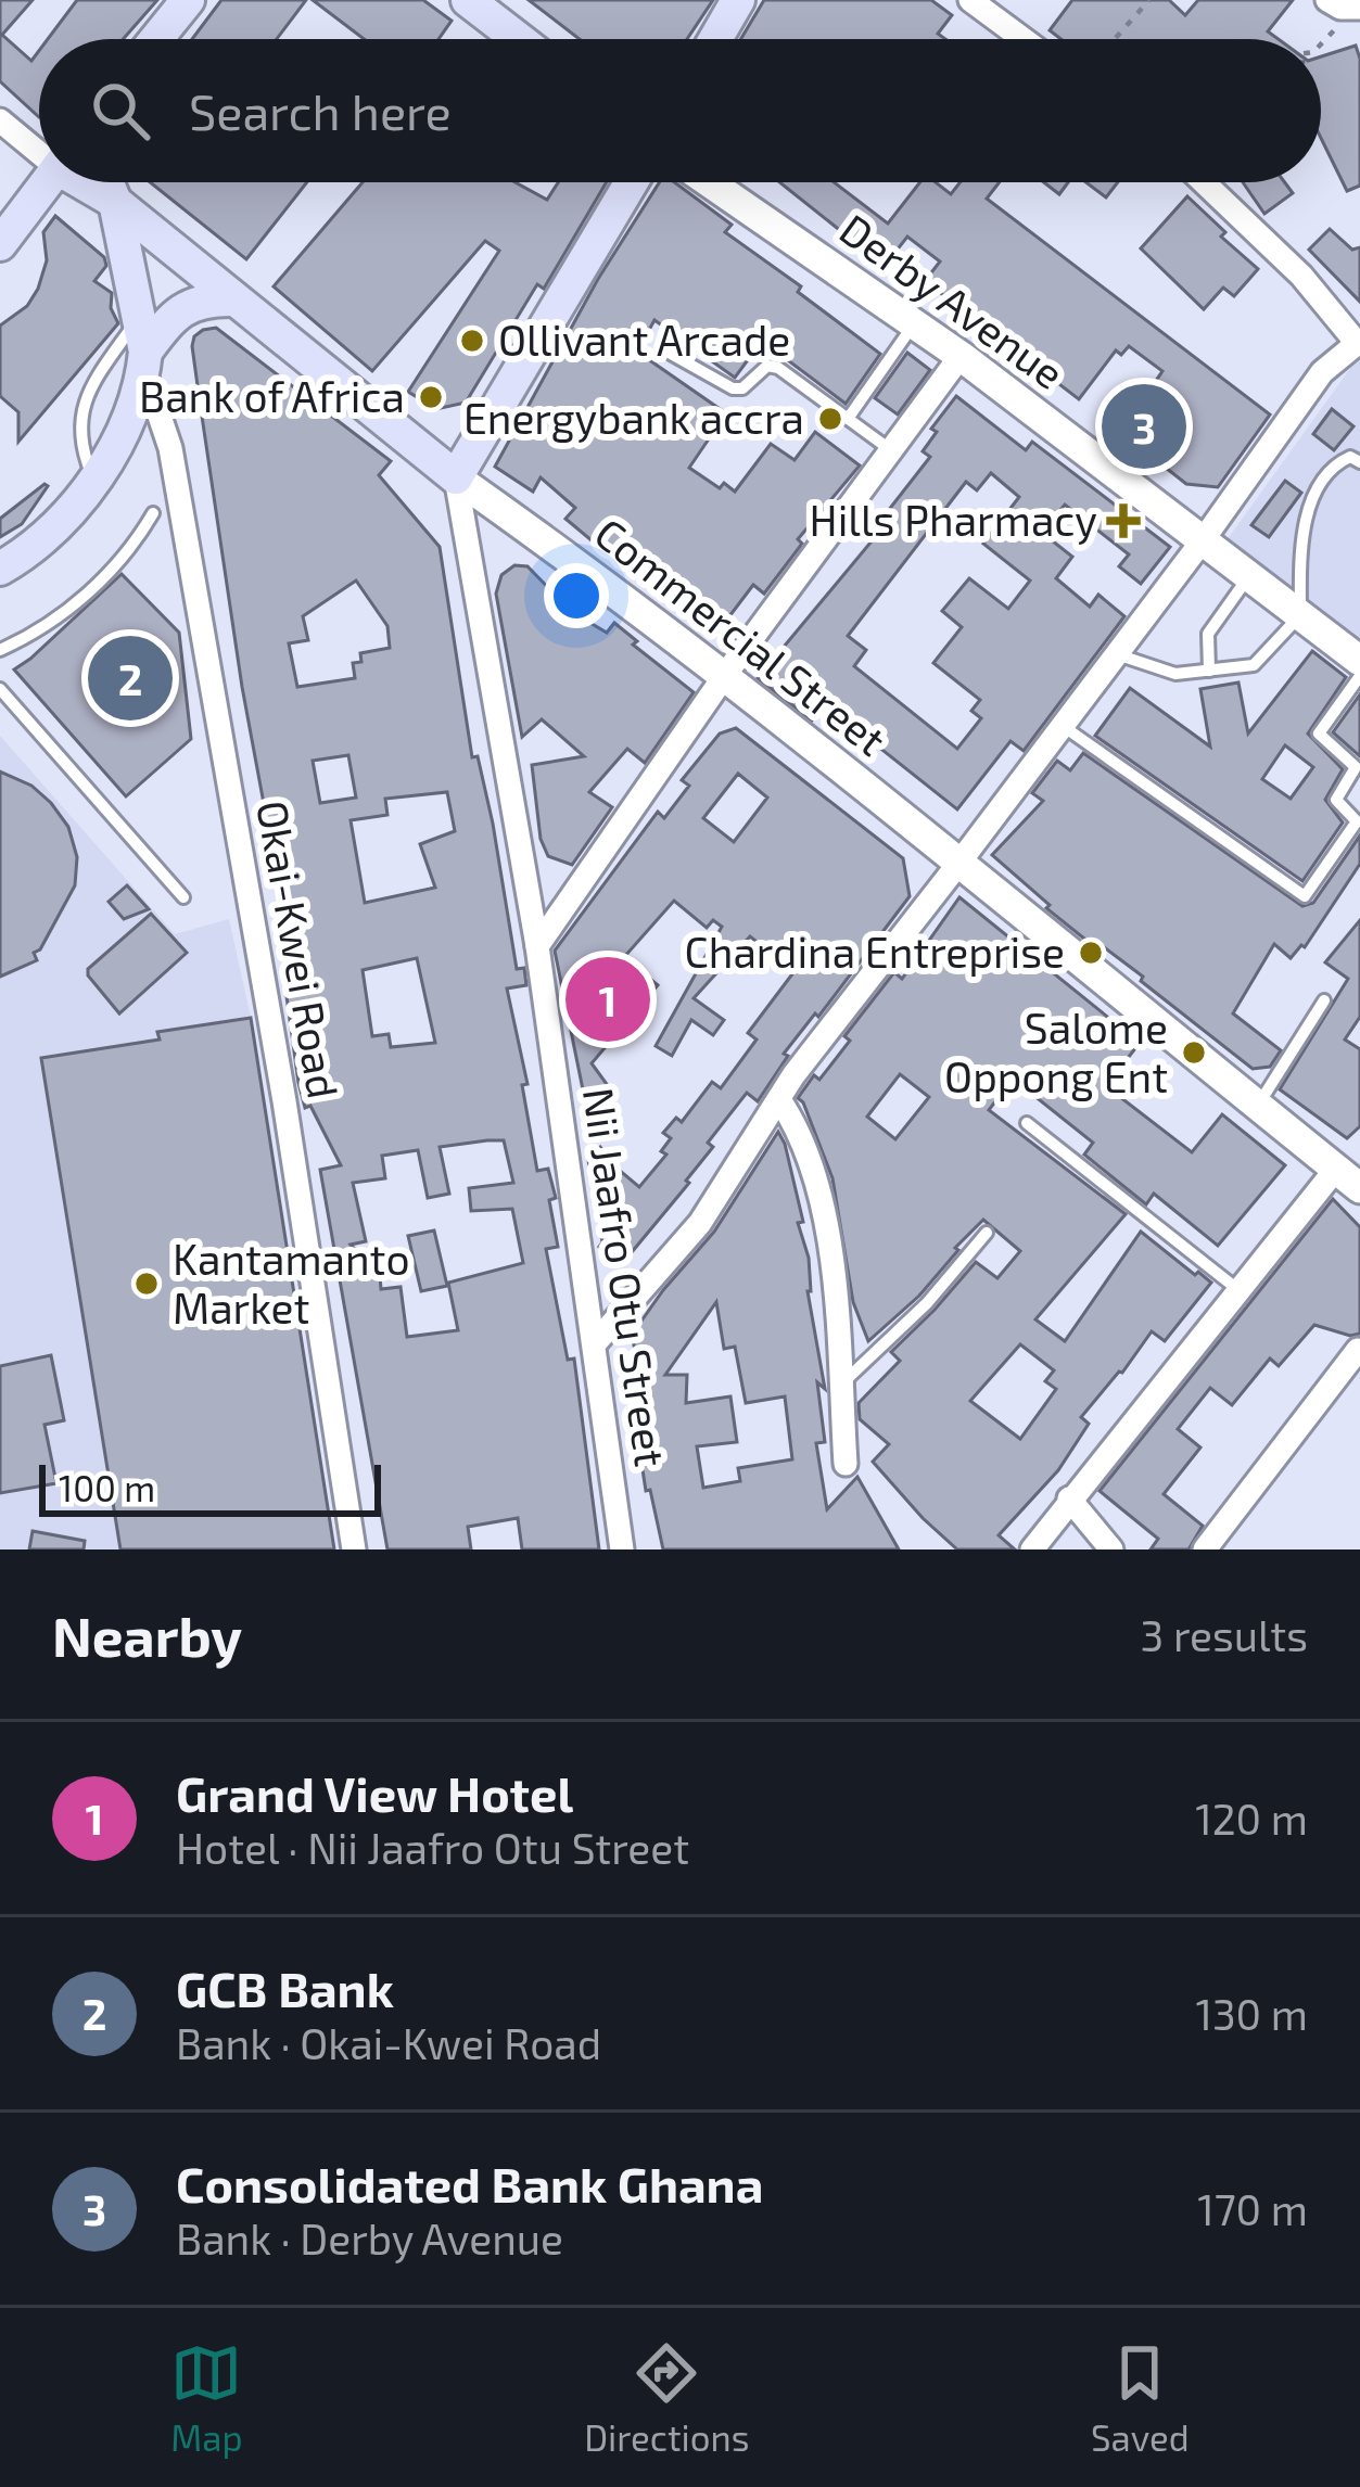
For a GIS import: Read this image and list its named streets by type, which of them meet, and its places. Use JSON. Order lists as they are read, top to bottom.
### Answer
{
  "streets": {
    "main road": ["Commercial Street"],
    "street": ["Derby Avenue", "Okai-Kwei Road", "Nii Jaafro Otu Street"]
  },
  "crossings": [
    ["Commercial Street", "Nii Jaafro Otu Street"]
  ],
  "places": {
    "other": [
      "Ollivant Arcade",
      "Bank of Africa",
      "Energybank accra",
      "Chardina Entreprise",
      "Salome Oppong Ent",
      "Kantamanto Market"
    ],
    "health": ["Hills Pharmacy"]
  },
  "scale_bar": "100 m",
  "page": {
    "search": "Search here",
    "pins": ["3", "2", "1"],
    "scale": "100 m",
    "heading": ["Nearby", "3 results"],
    "list": [
      {
        "mark": "1",
        "name": "Grand View Hotel",
        "note": "Hotel · Nii Jaafro Otu Street",
        "value": "120 m"
      },
      {
        "mark": "2",
        "name": "GCB Bank",
        "note": "Bank · Okai-Kwei Road",
        "value": "130 m"
      },
      {
        "mark": "3",
        "name": "Consolidated Bank Ghana",
        "note": "Bank · Derby Avenue",
        "value": "170 m"
      }
    ],
    "nav": ["Map", "Directions", "Saved"]
  }
}
